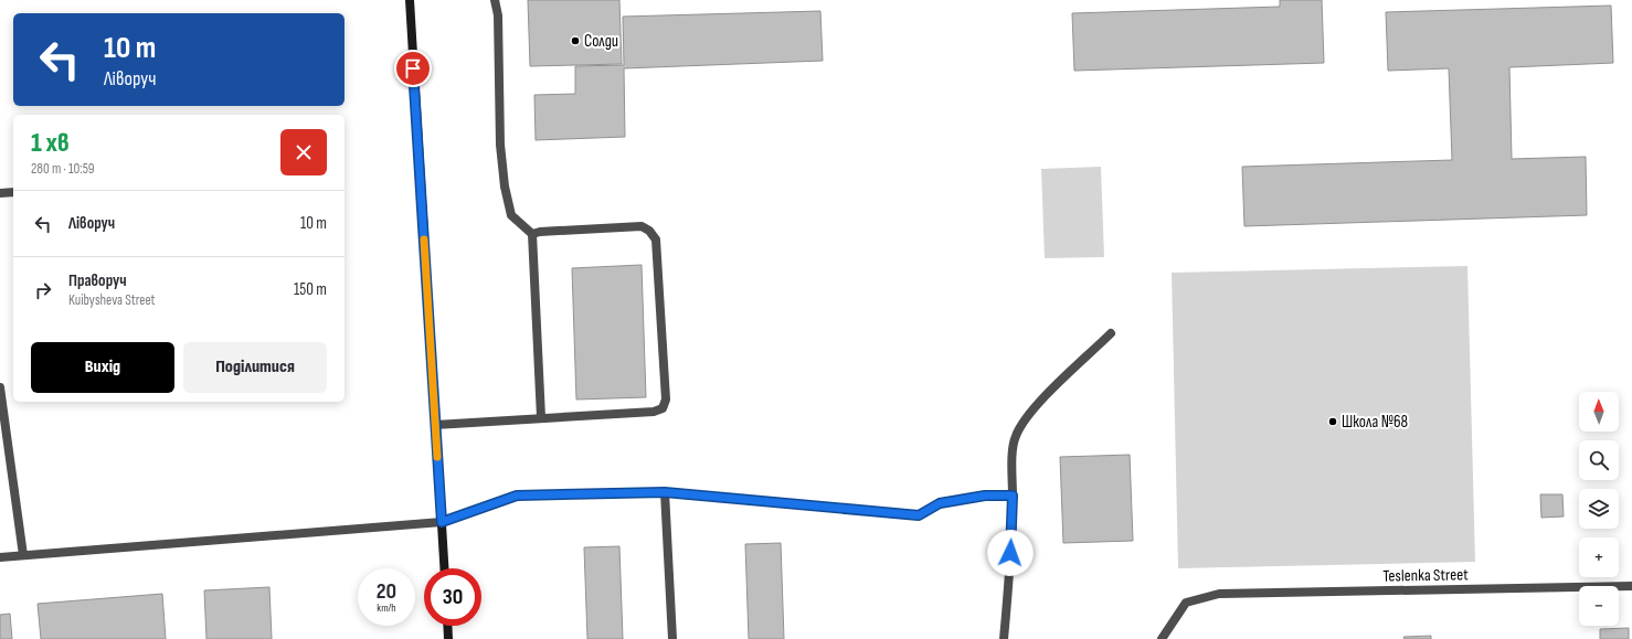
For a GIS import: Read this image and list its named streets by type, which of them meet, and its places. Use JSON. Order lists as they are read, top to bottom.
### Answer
{
  "streets": {
    "street": ["Teslenka Street"]
  },
  "places": ["Солди", "Школа №68"],
  "north": "top",
  "page": {
    "turn": ["10 m", "Ліворуч"],
    "heading": ["1 хв", "280 m · 10:59"],
    "list": [
      {
        "name": "Ліворуч",
        "value": "10 m"
      },
      {
        "name": "Праворуч",
        "note": "Kuibysheva Street",
        "value": "150 m"
      }
    ],
    "buttons": ["Вихід", "Поділитися"],
    "map_buttons": ["+", "−"],
    "speed": "20 km/h",
    "limit": "30"
  }
}
